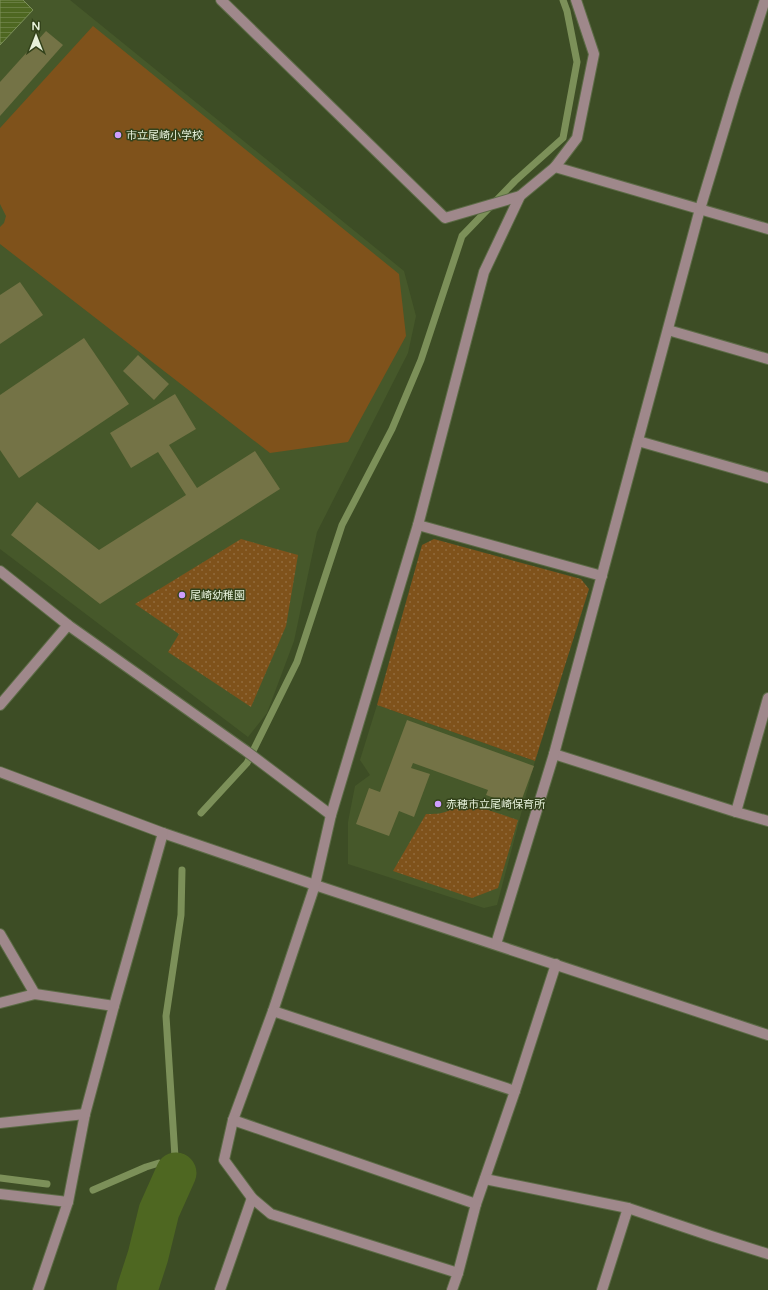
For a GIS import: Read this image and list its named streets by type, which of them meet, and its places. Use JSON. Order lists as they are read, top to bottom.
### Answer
{
  "places": ["市立尾崎小学校", "尾崎幼稚園", "赤穂市立尾崎保育所"],
  "north": "top"
}
